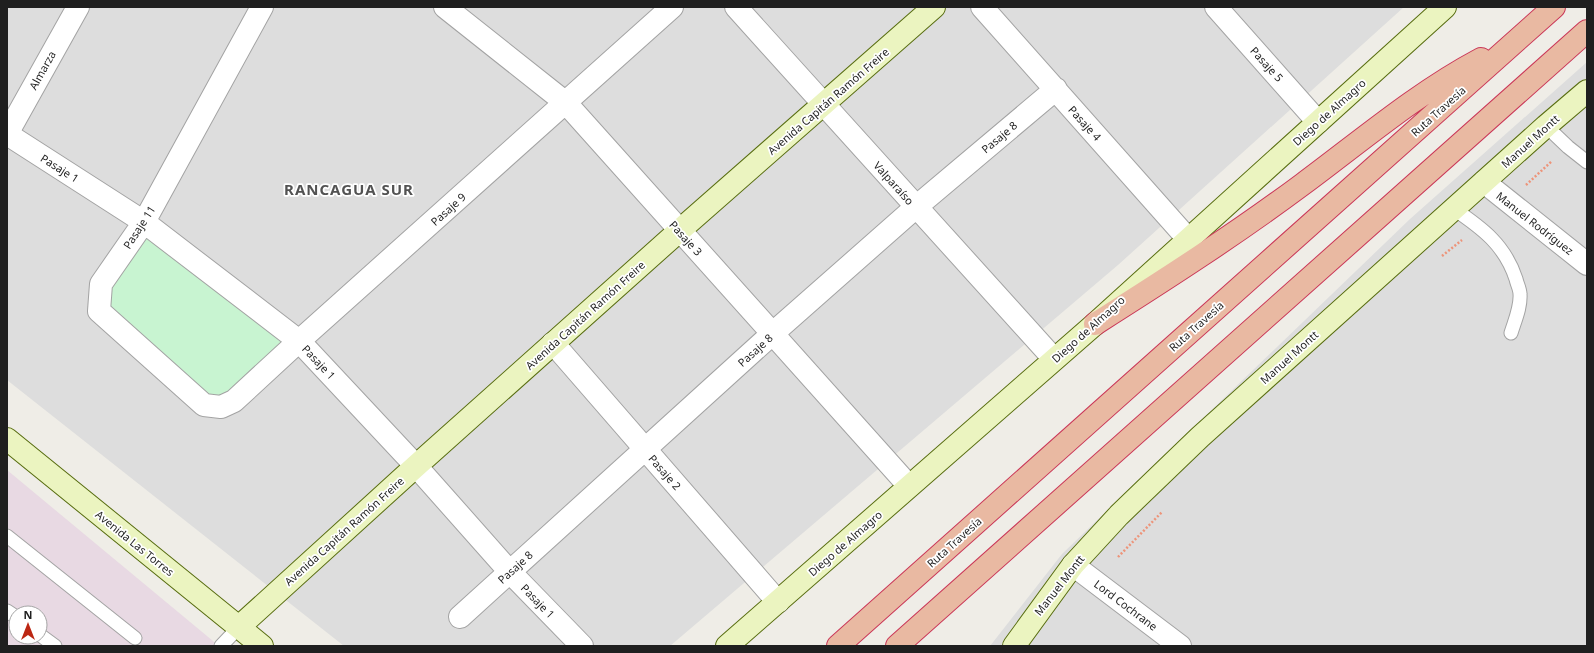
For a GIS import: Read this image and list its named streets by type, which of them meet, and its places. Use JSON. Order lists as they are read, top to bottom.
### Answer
{
  "streets": {
    "highway": ["Ruta Travesía"],
    "main road": [
      "Avenida Capitán Ramón Freire",
      "Diego de Almagro",
      "Manuel Montt",
      "Avenida Las Torres"
    ],
    "street": [
      "Pasaje 5",
      "Almarza",
      "Pasaje 4",
      "Pasaje 8",
      "Pasaje 1",
      "Valparaíso",
      "Pasaje 9",
      "Manuel Rodríguez",
      "Pasaje 11",
      "Pasaje 3",
      "Pasaje 2",
      "Lord Cochrane"
    ]
  },
  "crossings": [
    ["Pasaje 5", "Diego de Almagro"],
    ["Almarza", "Pasaje 1"],
    ["Avenida Capitán Ramón Freire", "Pasaje 1"],
    ["Avenida Capitán Ramón Freire", "Valparaíso"],
    ["Avenida Capitán Ramón Freire", "Pasaje 3"],
    ["Avenida Capitán Ramón Freire", "Pasaje 2"],
    ["Avenida Capitán Ramón Freire", "Avenida Las Torres"],
    ["Diego de Almagro", "Pasaje 4"],
    ["Diego de Almagro", "Valparaíso"],
    ["Diego de Almagro", "Pasaje 3"],
    ["Diego de Almagro", "Pasaje 2"],
    ["Pasaje 4", "Pasaje 8"],
    ["Pasaje 8", "Pasaje 1"],
    ["Pasaje 8", "Valparaíso"],
    ["Pasaje 8", "Pasaje 3"],
    ["Pasaje 8", "Pasaje 2"],
    ["Manuel Montt", "Manuel Rodríguez"],
    ["Manuel Montt", "Lord Cochrane"],
    ["Pasaje 1", "Pasaje 9"],
    ["Pasaje 1", "Pasaje 11"],
    ["Pasaje 9", "Pasaje 11"],
    ["Pasaje 9", "Pasaje 3"]
  ],
  "districts": ["RANCAGUA SUR"],
  "north": "top"
}
